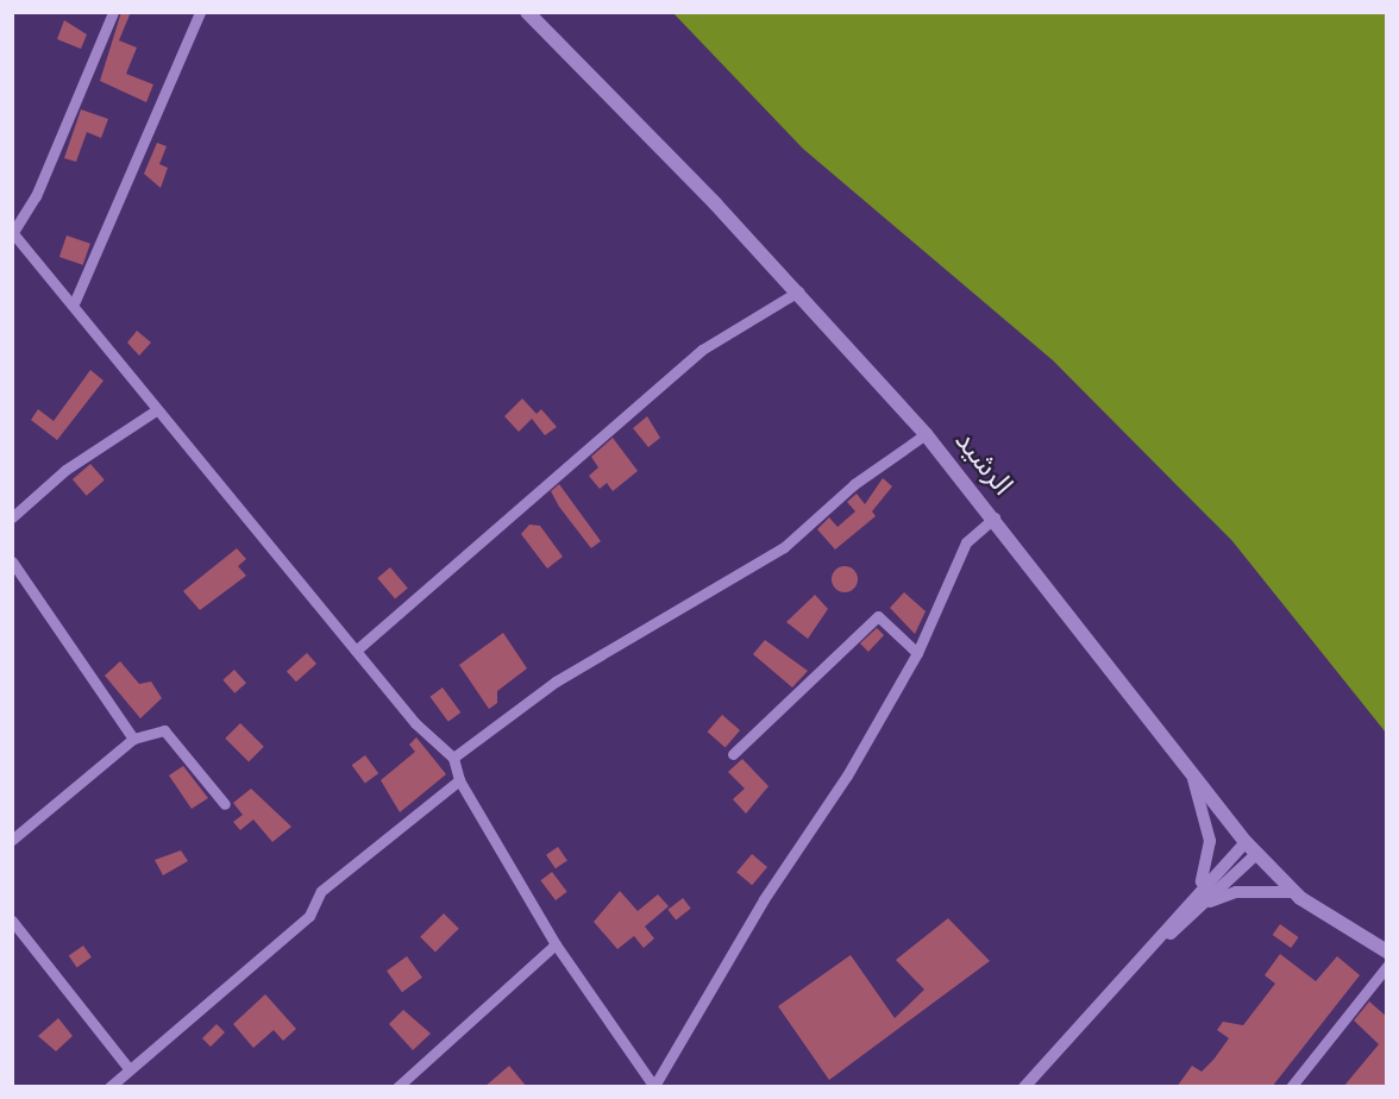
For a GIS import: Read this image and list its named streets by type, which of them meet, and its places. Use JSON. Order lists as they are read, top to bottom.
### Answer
{
  "streets": {
    "main road": ["الرشيد"]
  }
}
